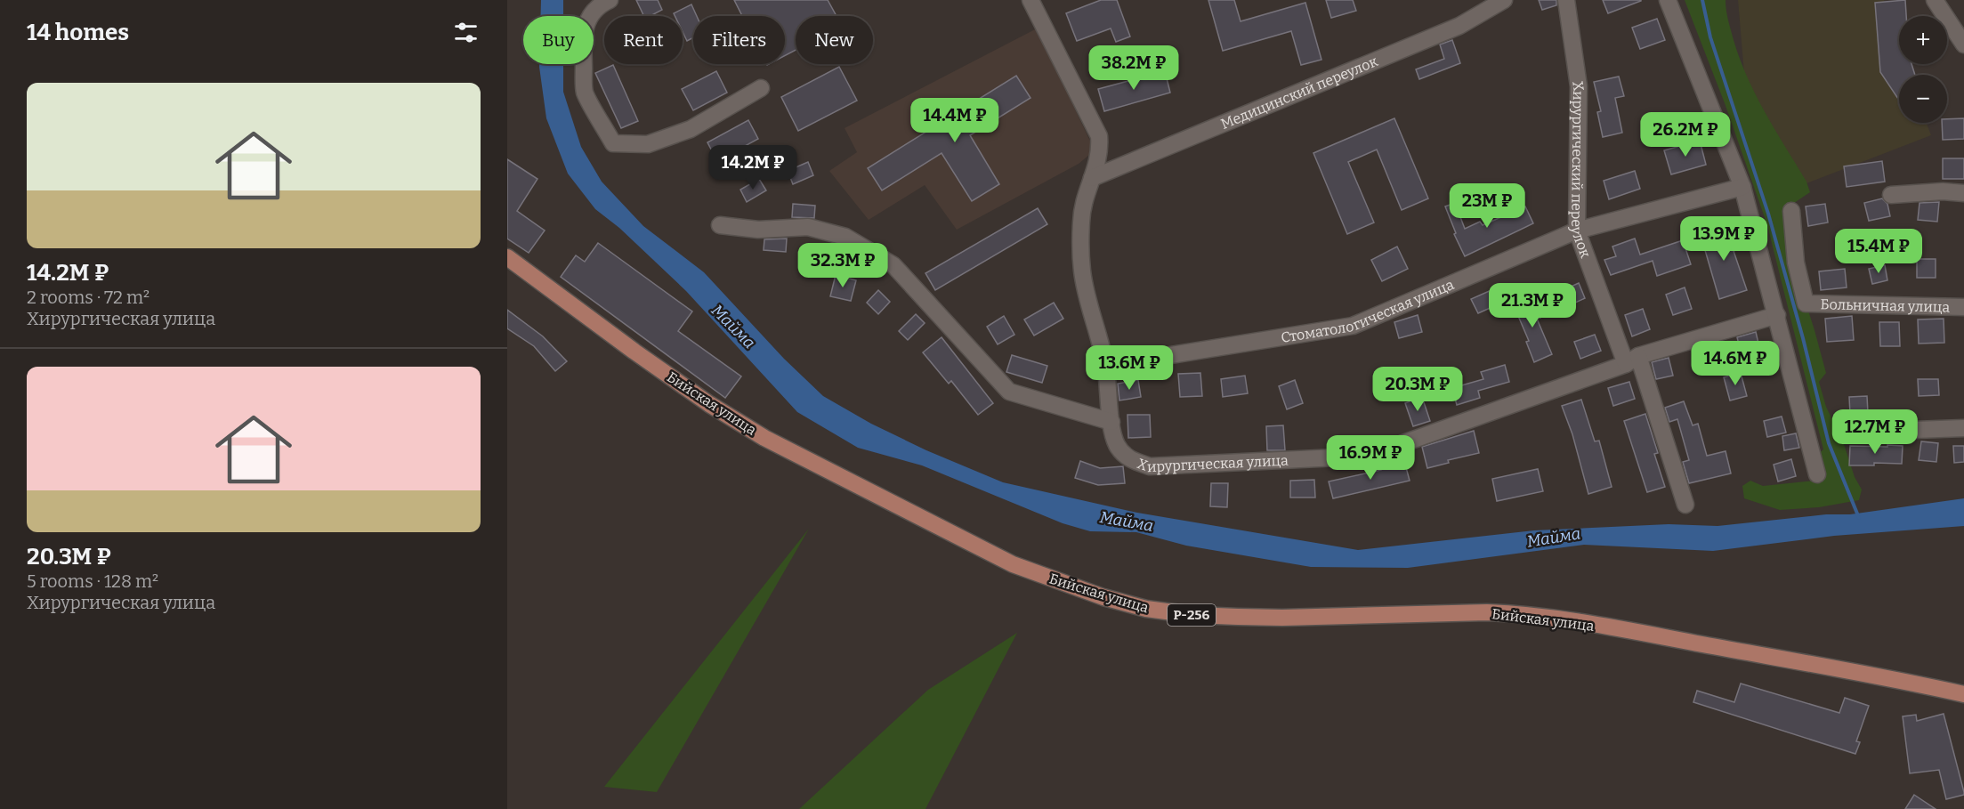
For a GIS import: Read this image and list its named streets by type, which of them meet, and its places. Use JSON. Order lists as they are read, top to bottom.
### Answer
{
  "streets": {
    "main road": ["Бийская улица", "Р-256"],
    "street": [
      "Медицинский переулок",
      "Хирургический переулок",
      "Больничная улица",
      "Стоматологическая улица",
      "Хирургическая улица"
    ]
  },
  "crossings": [
    ["Медицинский переулок", "Хирургическая улица"],
    ["Хирургический переулок", "Стоматологическая улица"],
    ["Хирургический переулок", "Хирургическая улица"],
    ["Стоматологическая улица", "Хирургическая улица"]
  ],
  "water": ["Майма"],
  "page": {
    "heading": "14 homes",
    "map_buttons": ["+", "−"],
    "chip": [
      "Buy",
      "Rent",
      "Filters",
      "New"
    ],
    "price": [
      "38.2M ₽",
      "14.4M ₽",
      "26.2M ₽",
      "14.2M ₽",
      "23M ₽",
      "13.9M ₽",
      "15.4M ₽",
      "32.3M ₽",
      "21.3M ₽",
      "14.6M ₽",
      "13.6M ₽",
      "20.3M ₽",
      "12.7M ₽",
      "16.9M ₽"
    ],
    "list": [
      {
        "name": "14.2M ₽",
        "note": "2 rooms · 72 m² · Хирургическая улица"
      },
      {
        "name": "20.3M ₽",
        "note": "5 rooms · 128 m² · Хирургическая улица"
      }
    ]
  }
}
